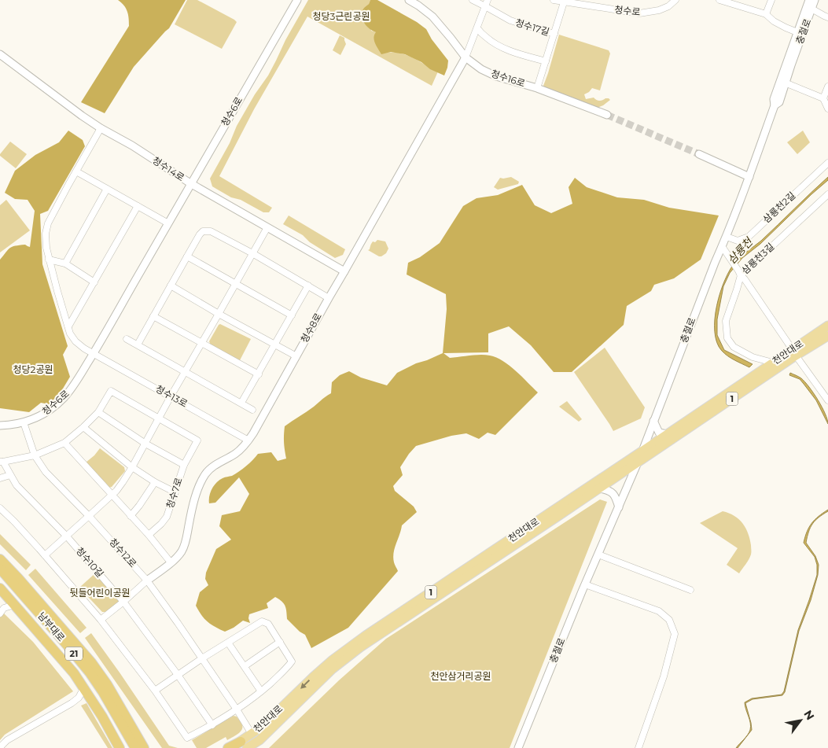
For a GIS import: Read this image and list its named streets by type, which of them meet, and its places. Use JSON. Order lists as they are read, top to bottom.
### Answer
{
  "streets": {
    "highway": ["남부대로", "21"],
    "main road": ["천안대로", "1"],
    "street": [
      "청수로",
      "청수17길",
      "충절로",
      "청수16로",
      "청수6로",
      "청수14로",
      "삼룡천2길",
      "삼룡천3길",
      "청수8로",
      "청수13로",
      "청수7로",
      "청수12로",
      "청수10길"
    ]
  },
  "crossings": [
    ["청수17길", "청수16로"],
    ["충절로", "삼룡천2길"],
    ["충절로", "천안대로"],
    ["청수16로", "청수8로"],
    ["청수6로", "청수14로"],
    ["청수6로", "청수13로"],
    ["청수6로", "청수12로"],
    ["청수14로", "청수8로"],
    ["삼룡천3길", "천안대로"],
    ["청수8로", "청수13로"],
    ["청수8로", "청수12로"],
    ["천안대로", "청수12로"],
    ["청수12로", "청수10길"]
  ],
  "water": ["삼룡천"],
  "parks": [
    "청당3근린공원",
    "청당2공원",
    "뒷들어린이공원",
    "천안삼거리공원"
  ],
  "north": "top right"
}
